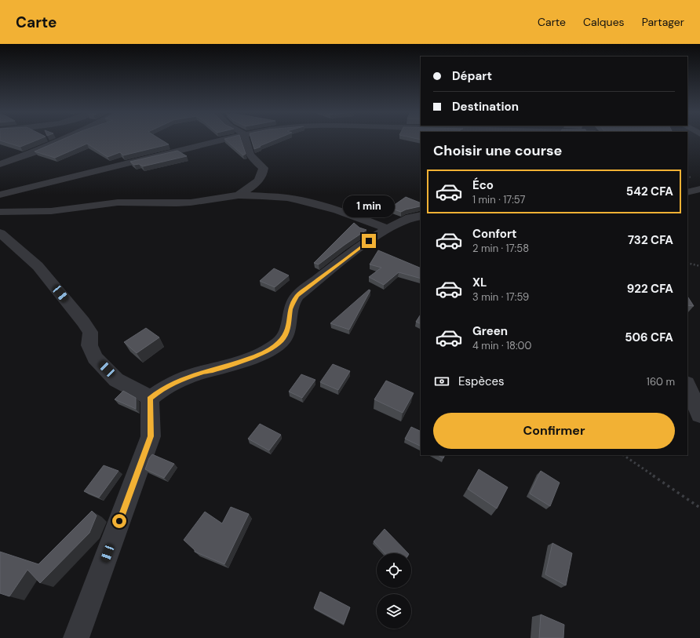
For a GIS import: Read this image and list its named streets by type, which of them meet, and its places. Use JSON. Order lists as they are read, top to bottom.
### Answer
{
  "page": {
    "header": "Carte",
    "nav": ["Carte", "Calques", "Partager"],
    "banner": ["Départ", "Destination"],
    "heading": "Choisir une course",
    "list": [
      {
        "name": "Éco",
        "note": "1 min · 17:57",
        "value": "542 CFA"
      },
      {
        "name": "Confort",
        "note": "2 min · 17:58",
        "value": "732 CFA"
      },
      {
        "name": "XL",
        "note": "3 min · 17:59",
        "value": "922 CFA"
      },
      {
        "name": "Green",
        "note": "4 min · 18:00",
        "value": "506 CFA"
      }
    ],
    "bubble": "1 min",
    "pay": ["Espèces", "160 m"],
    "buttons": "Confirmer"
  }
}
